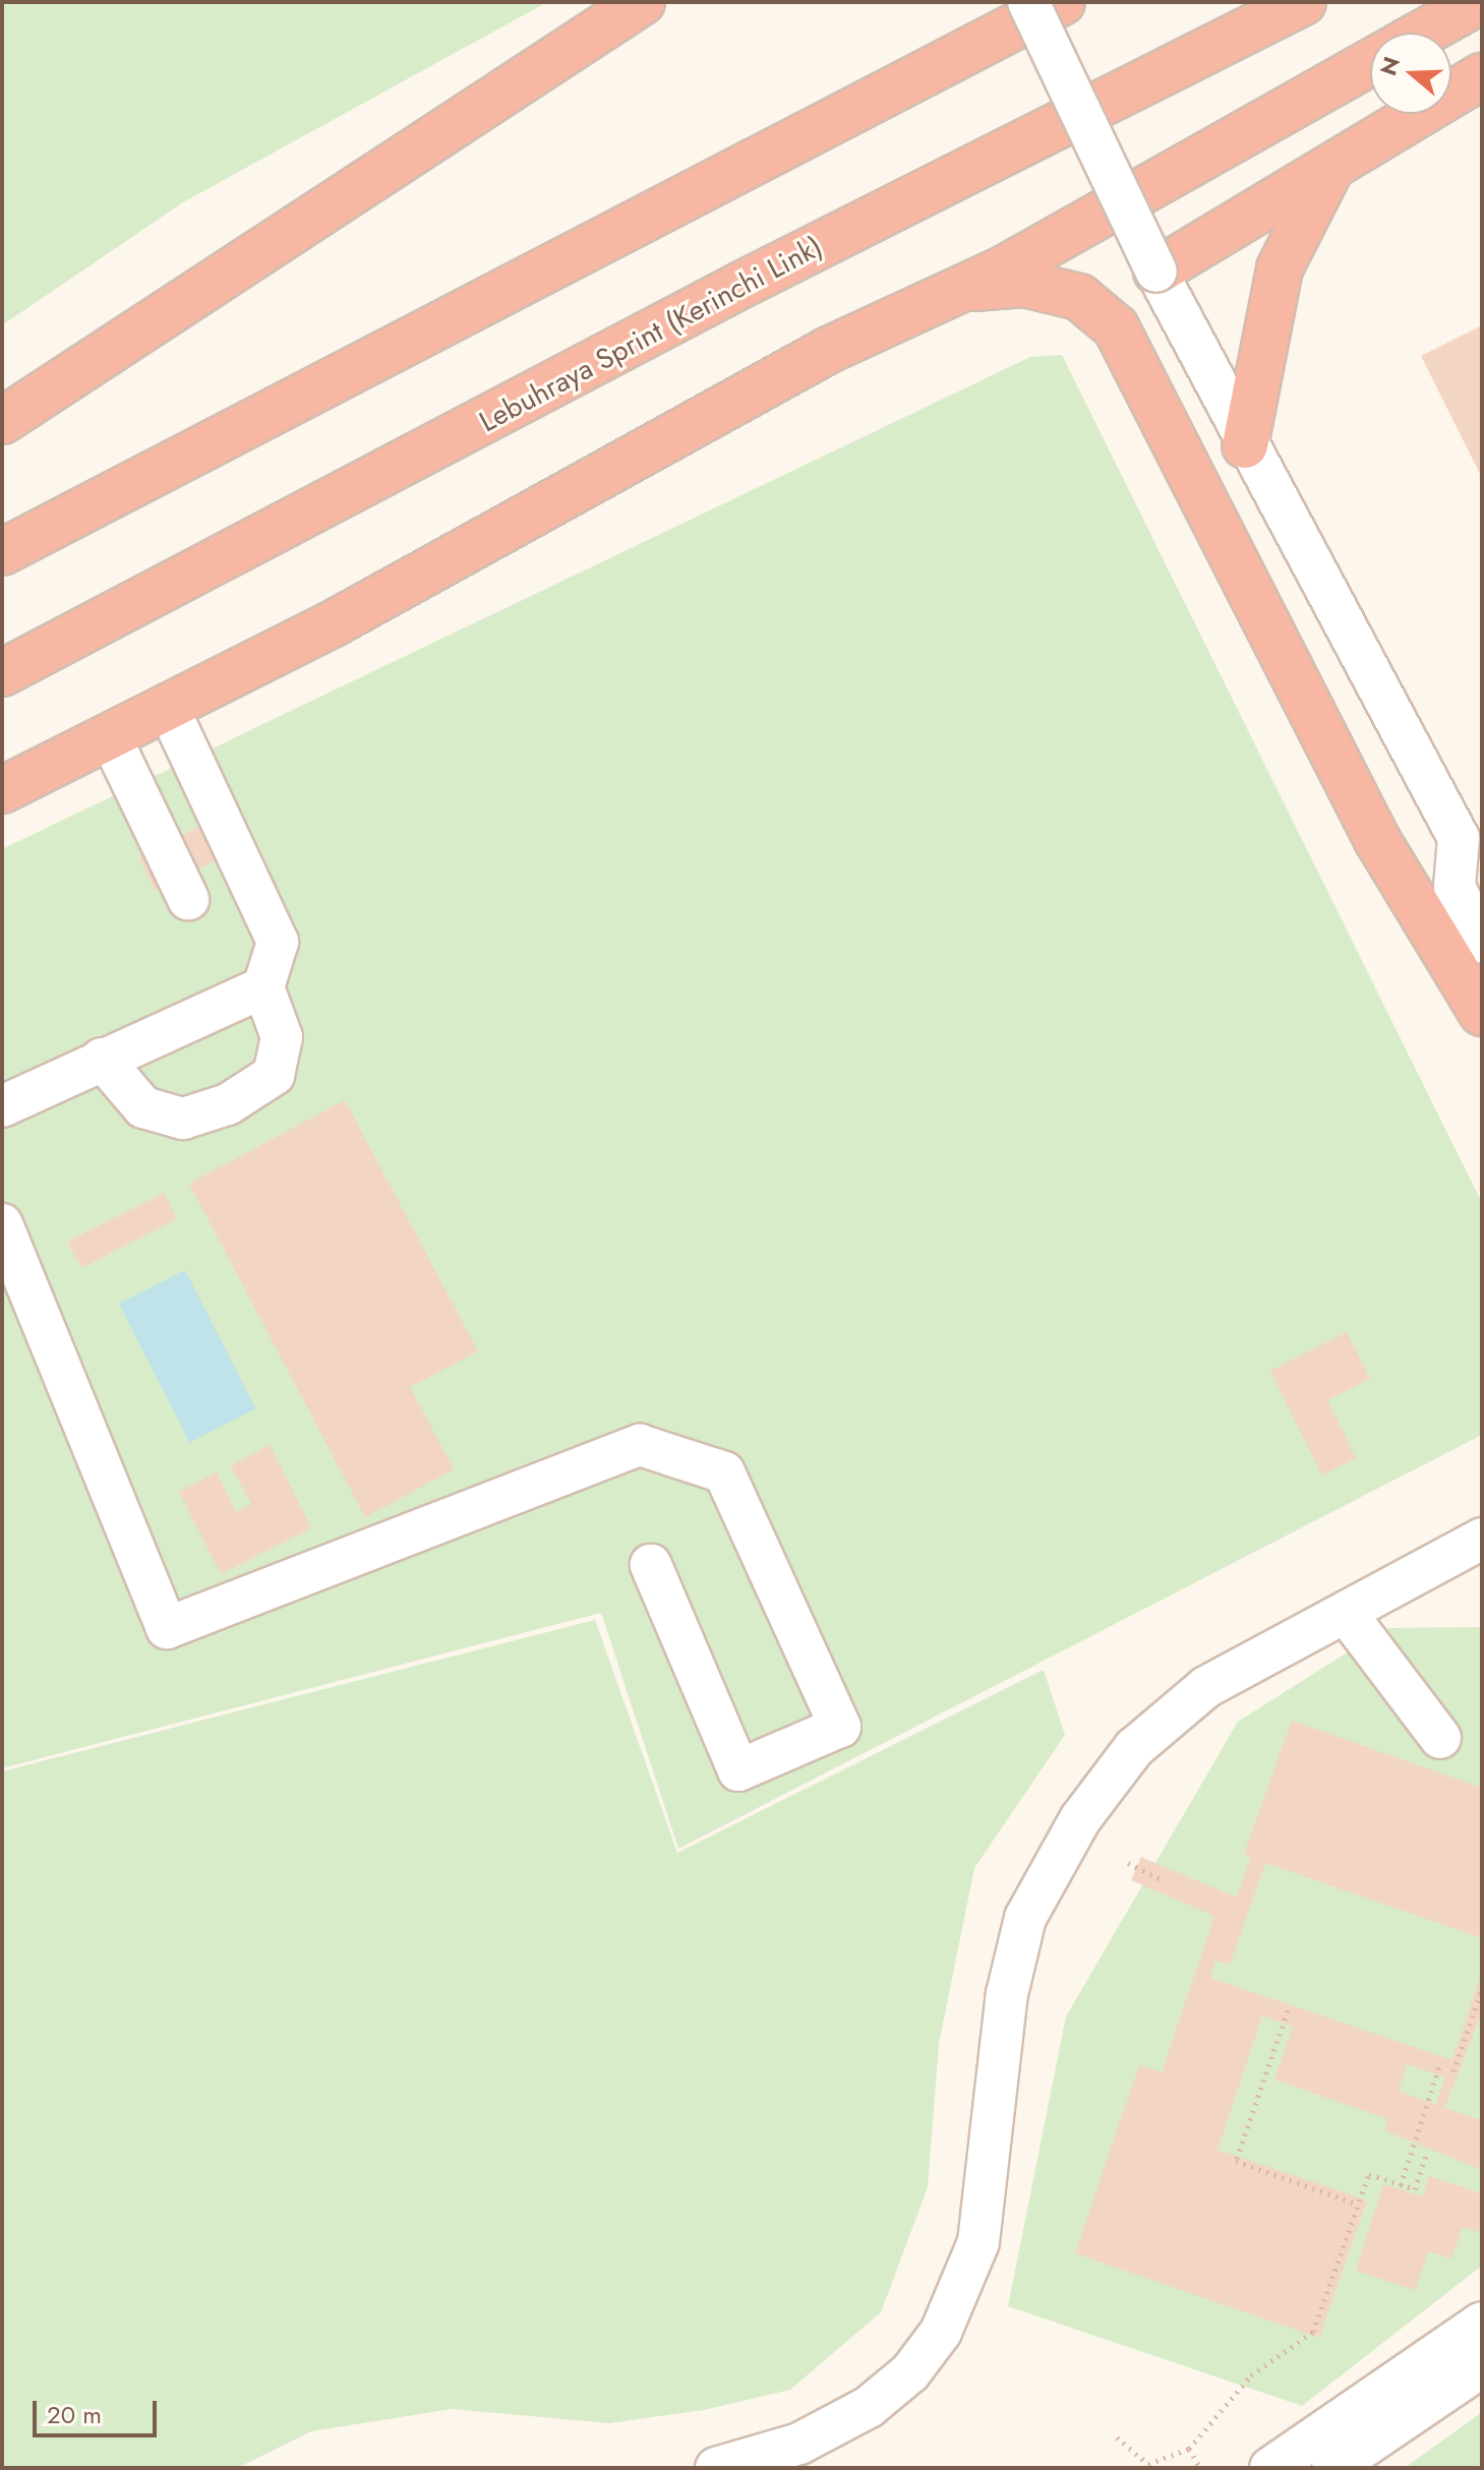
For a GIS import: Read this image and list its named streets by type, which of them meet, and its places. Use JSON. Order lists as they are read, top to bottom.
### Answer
{
  "streets": {
    "highway": ["Lebuhraya Sprint (Kerinchi Link)"]
  },
  "scale_bar": "20 m",
  "north": "left"
}
